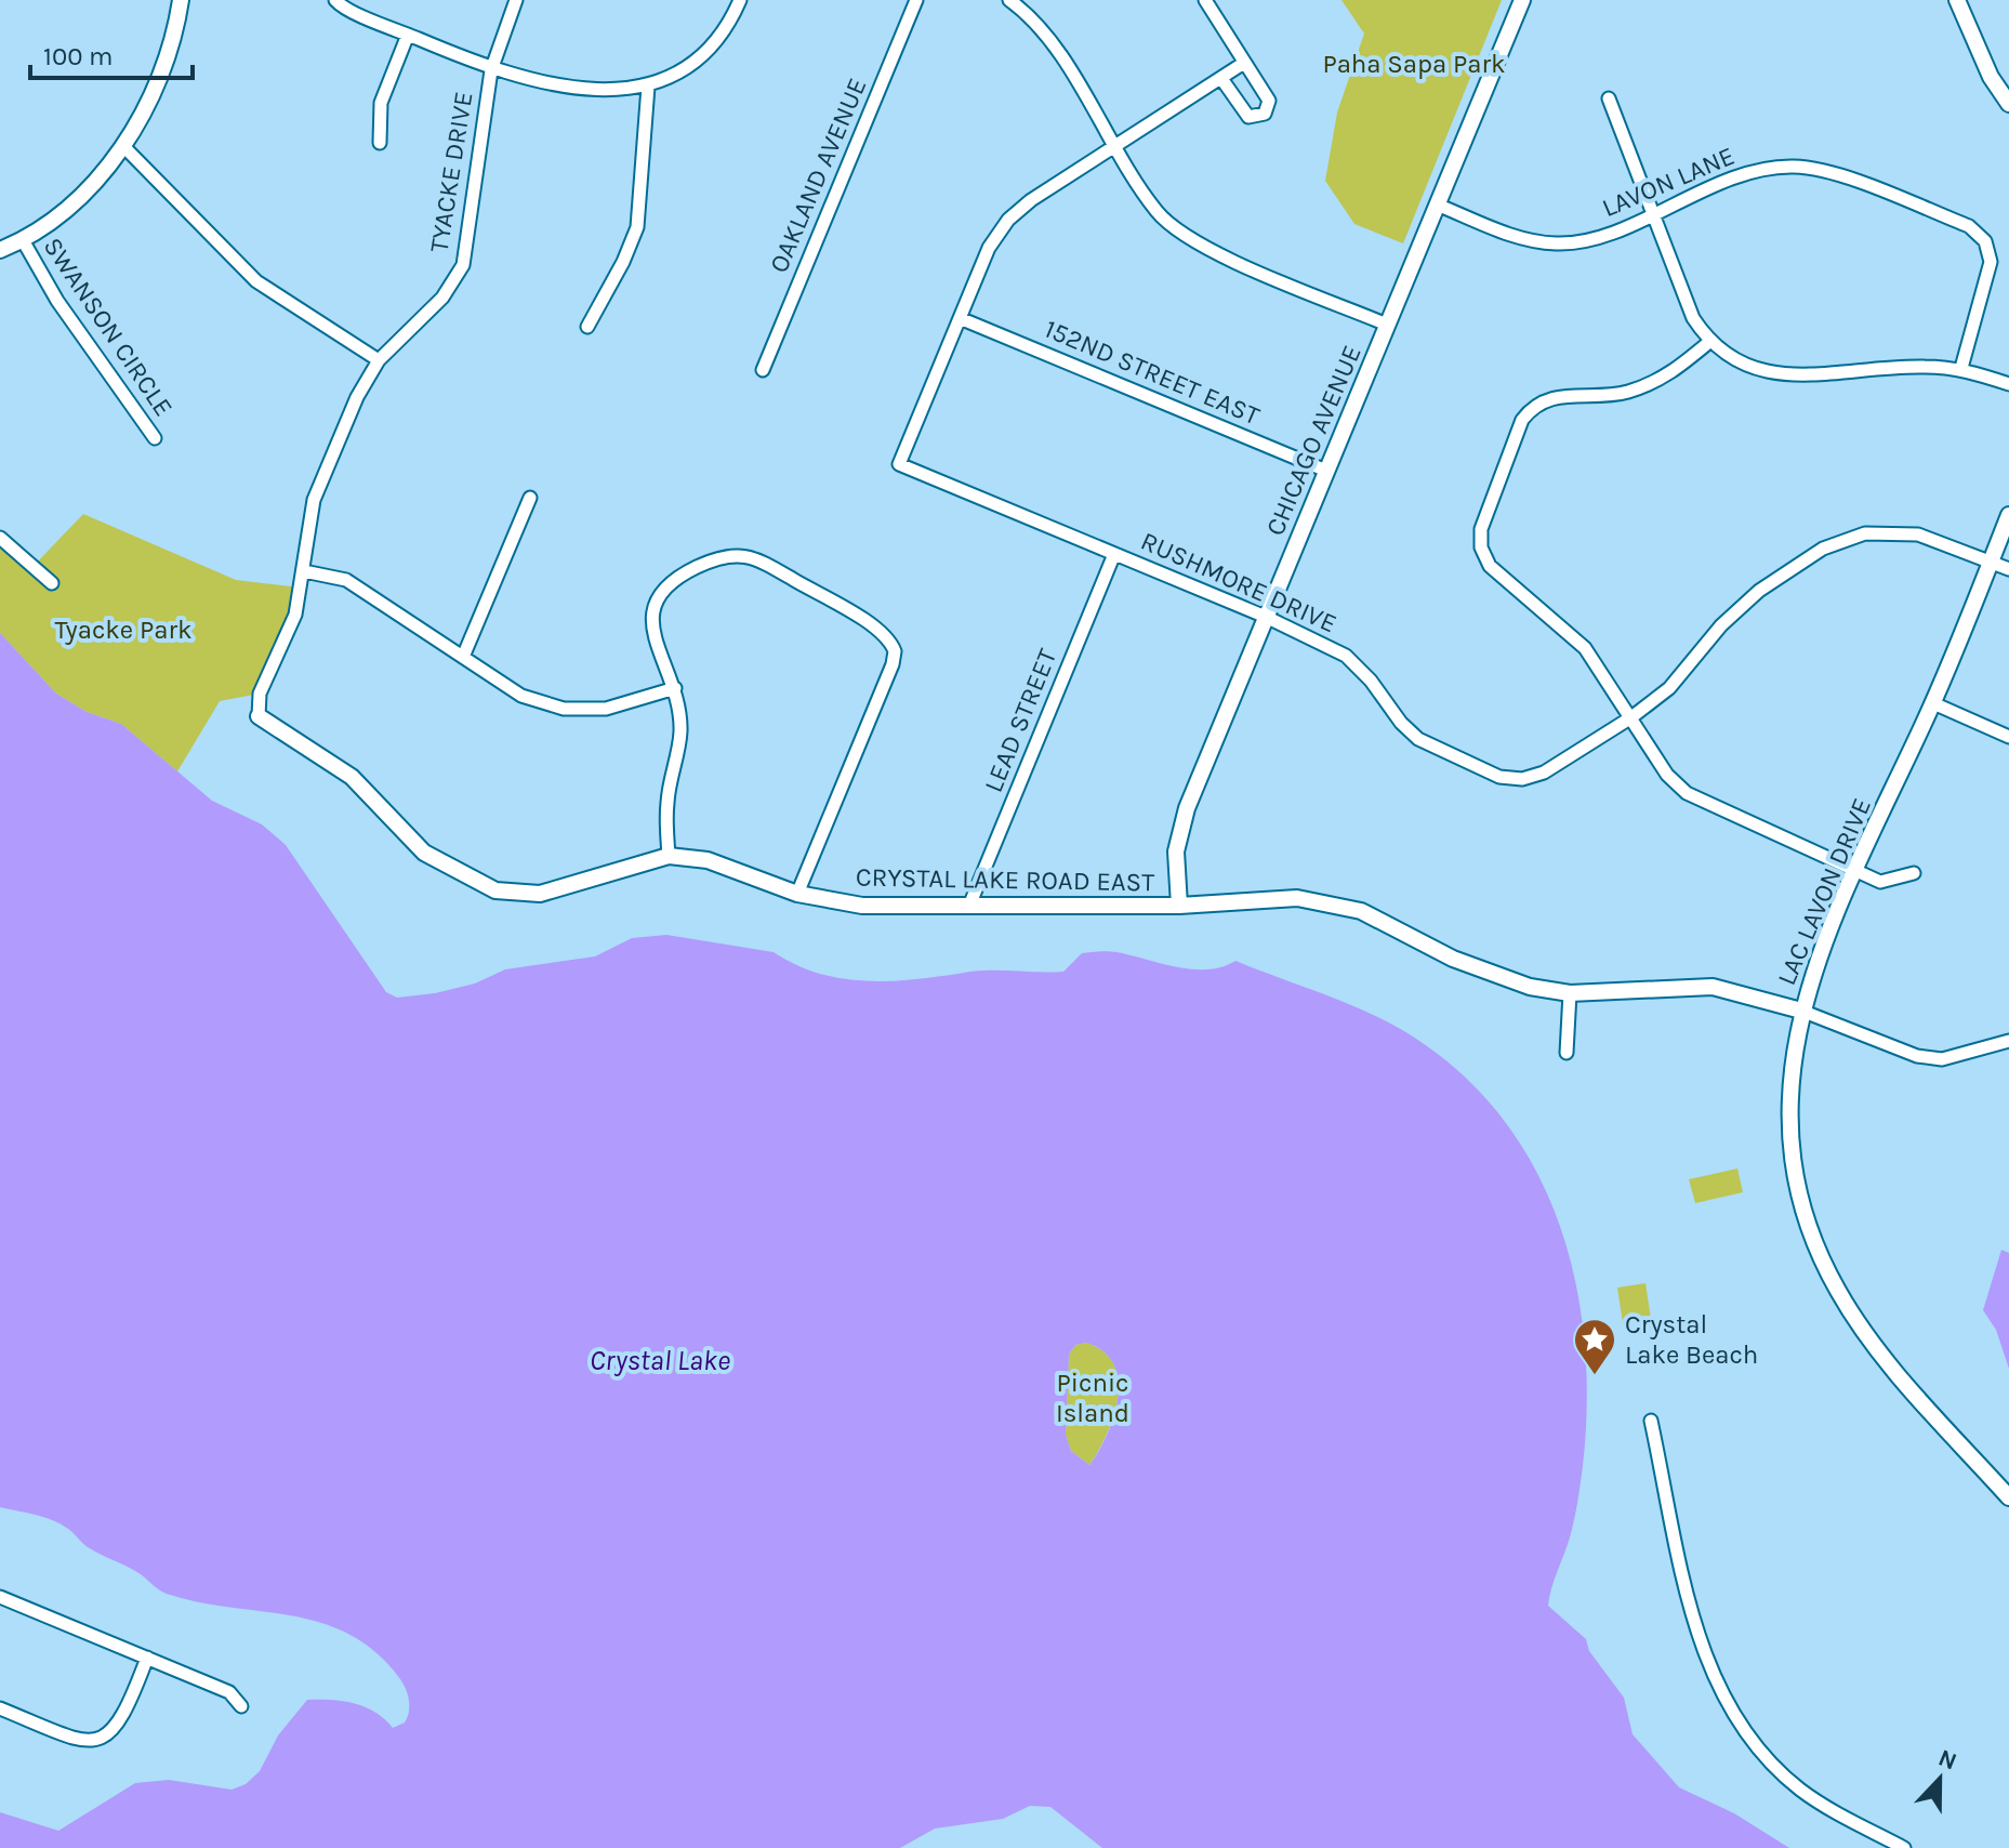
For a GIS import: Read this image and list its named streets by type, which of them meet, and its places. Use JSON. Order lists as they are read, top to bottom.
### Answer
{
  "streets": {
    "street": [
      "TYACKE DRIVE",
      "OAKLAND AVENUE",
      "LAVON LANE",
      "SWANSON CIRCLE",
      "152ND STREET EAST",
      "CHICAGO AVENUE",
      "RUSHMORE DRIVE",
      "LEAD STREET",
      "CRYSTAL LAKE ROAD EAST",
      "LAC LAVON DRIVE"
    ]
  },
  "crossings": [
    ["TYACKE DRIVE", "CRYSTAL LAKE ROAD EAST"],
    ["LAVON LANE", "CHICAGO AVENUE"],
    ["152ND STREET EAST", "CHICAGO AVENUE"],
    ["152ND STREET EAST", "RUSHMORE DRIVE"],
    ["CHICAGO AVENUE", "RUSHMORE DRIVE"],
    ["CHICAGO AVENUE", "CRYSTAL LAKE ROAD EAST"],
    ["RUSHMORE DRIVE", "LEAD STREET"],
    ["RUSHMORE DRIVE", "LAC LAVON DRIVE"],
    ["LEAD STREET", "CRYSTAL LAKE ROAD EAST"],
    ["CRYSTAL LAKE ROAD EAST", "LAC LAVON DRIVE"]
  ],
  "water": ["Crystal Lake"],
  "parks": ["Paha Sapa Park", "Tyacke Park", "Picnic Island"],
  "places": {
    "place": ["Crystal Lake Beach"]
  },
  "scale_bar": "100 m",
  "north": "top"
}
